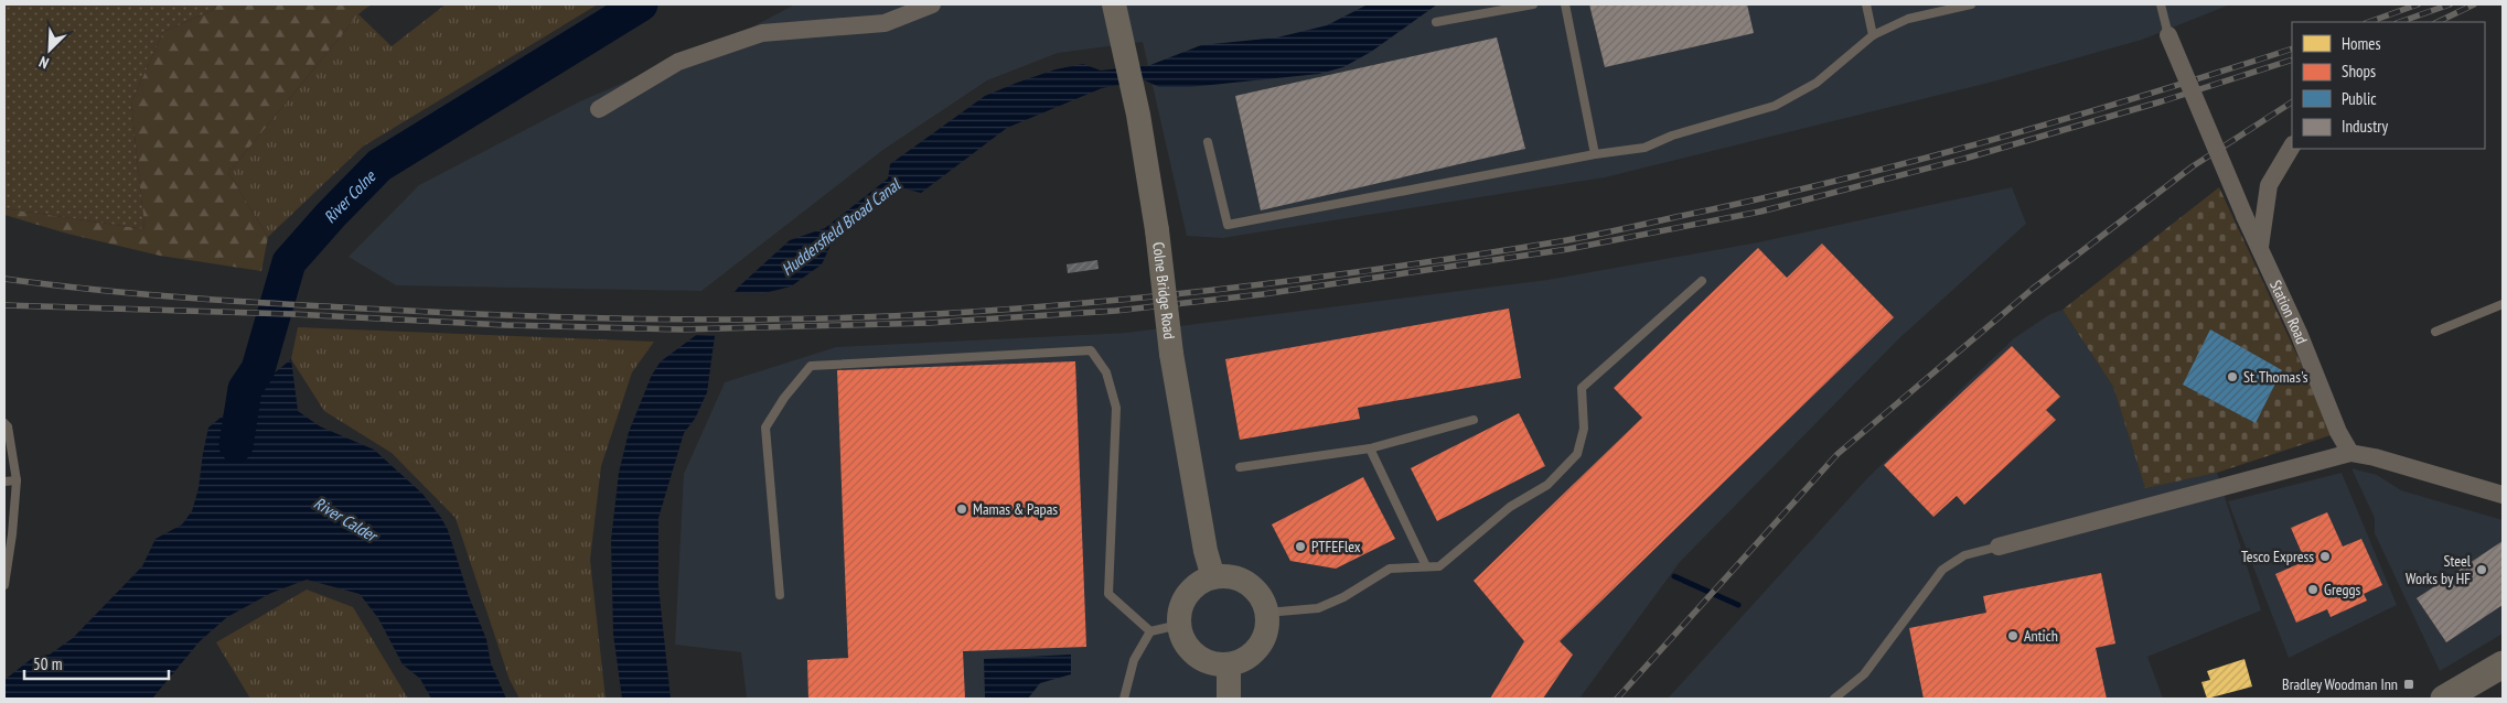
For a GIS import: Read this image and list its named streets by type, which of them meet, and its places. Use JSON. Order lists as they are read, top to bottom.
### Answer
{
  "streets": {
    "main road": ["Colne Bridge Road"],
    "street": ["Station Road"]
  },
  "water": ["River Colne", "Huddersfield Broad Canal", "River Calder"],
  "places": {
    "other": [
      "St. Thomas's",
      "Mamas & Papas",
      "PTFEFlex",
      "Tesco Express",
      "Steel Works by HF",
      "Greggs",
      "Antich"
    ],
    "transit": ["Bradley Woodman Inn"]
  },
  "legend": [
    "Homes",
    "Shops",
    "Public",
    "Industry"
  ],
  "scale_bar": "50 m",
  "north": "bottom left"
}
